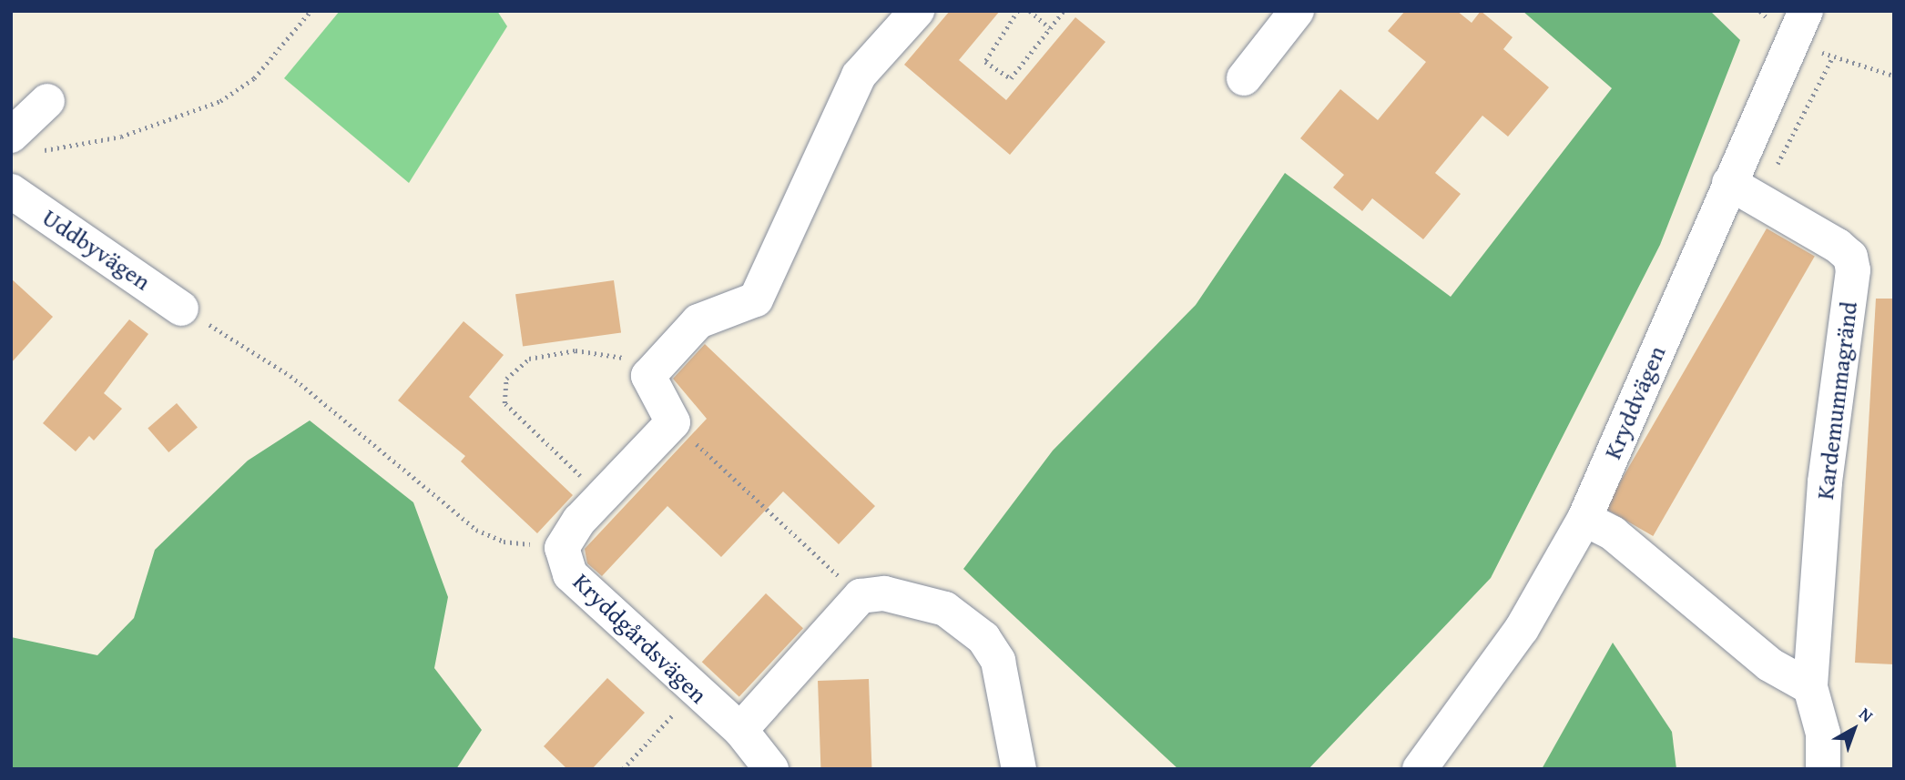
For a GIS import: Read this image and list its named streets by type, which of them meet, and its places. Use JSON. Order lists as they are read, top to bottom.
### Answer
{
  "streets": {
    "street": [
      "Uddbyvägen",
      "Kardemummagränd",
      "Kryddvägen",
      "Kryddgårdsvägen"
    ]
  },
  "crossings": [
    ["Kardemummagränd", "Kryddvägen"]
  ],
  "north": "top right"
}
